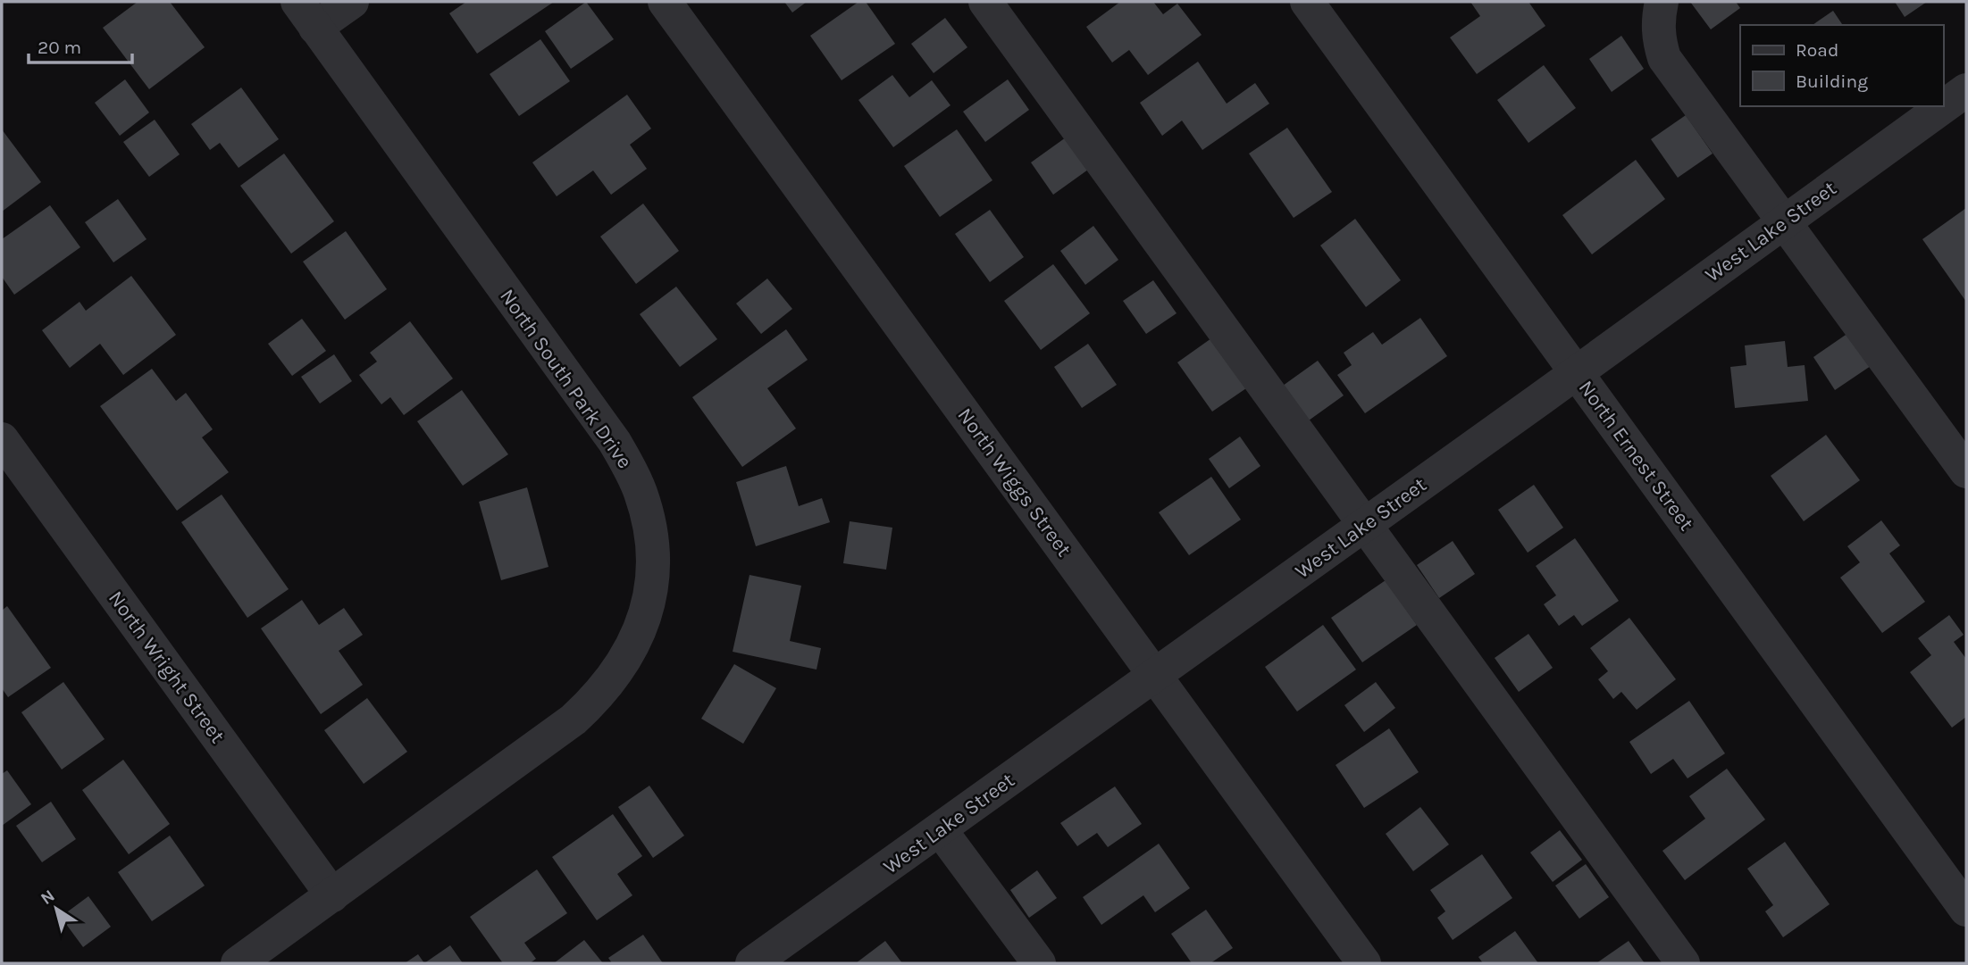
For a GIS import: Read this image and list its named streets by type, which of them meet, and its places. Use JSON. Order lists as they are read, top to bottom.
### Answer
{
  "streets": {
    "street": [
      "West Lake Street",
      "North South Park Drive",
      "North Ernest Street",
      "North Wiggs Street",
      "North Wright Street"
    ]
  },
  "crossings": [
    ["West Lake Street", "North Ernest Street"],
    ["West Lake Street", "North Wiggs Street"],
    ["North South Park Drive", "North Wright Street"]
  ],
  "legend": ["Road", "Building"],
  "scale_bar": "20 m",
  "north": "top left"
}
